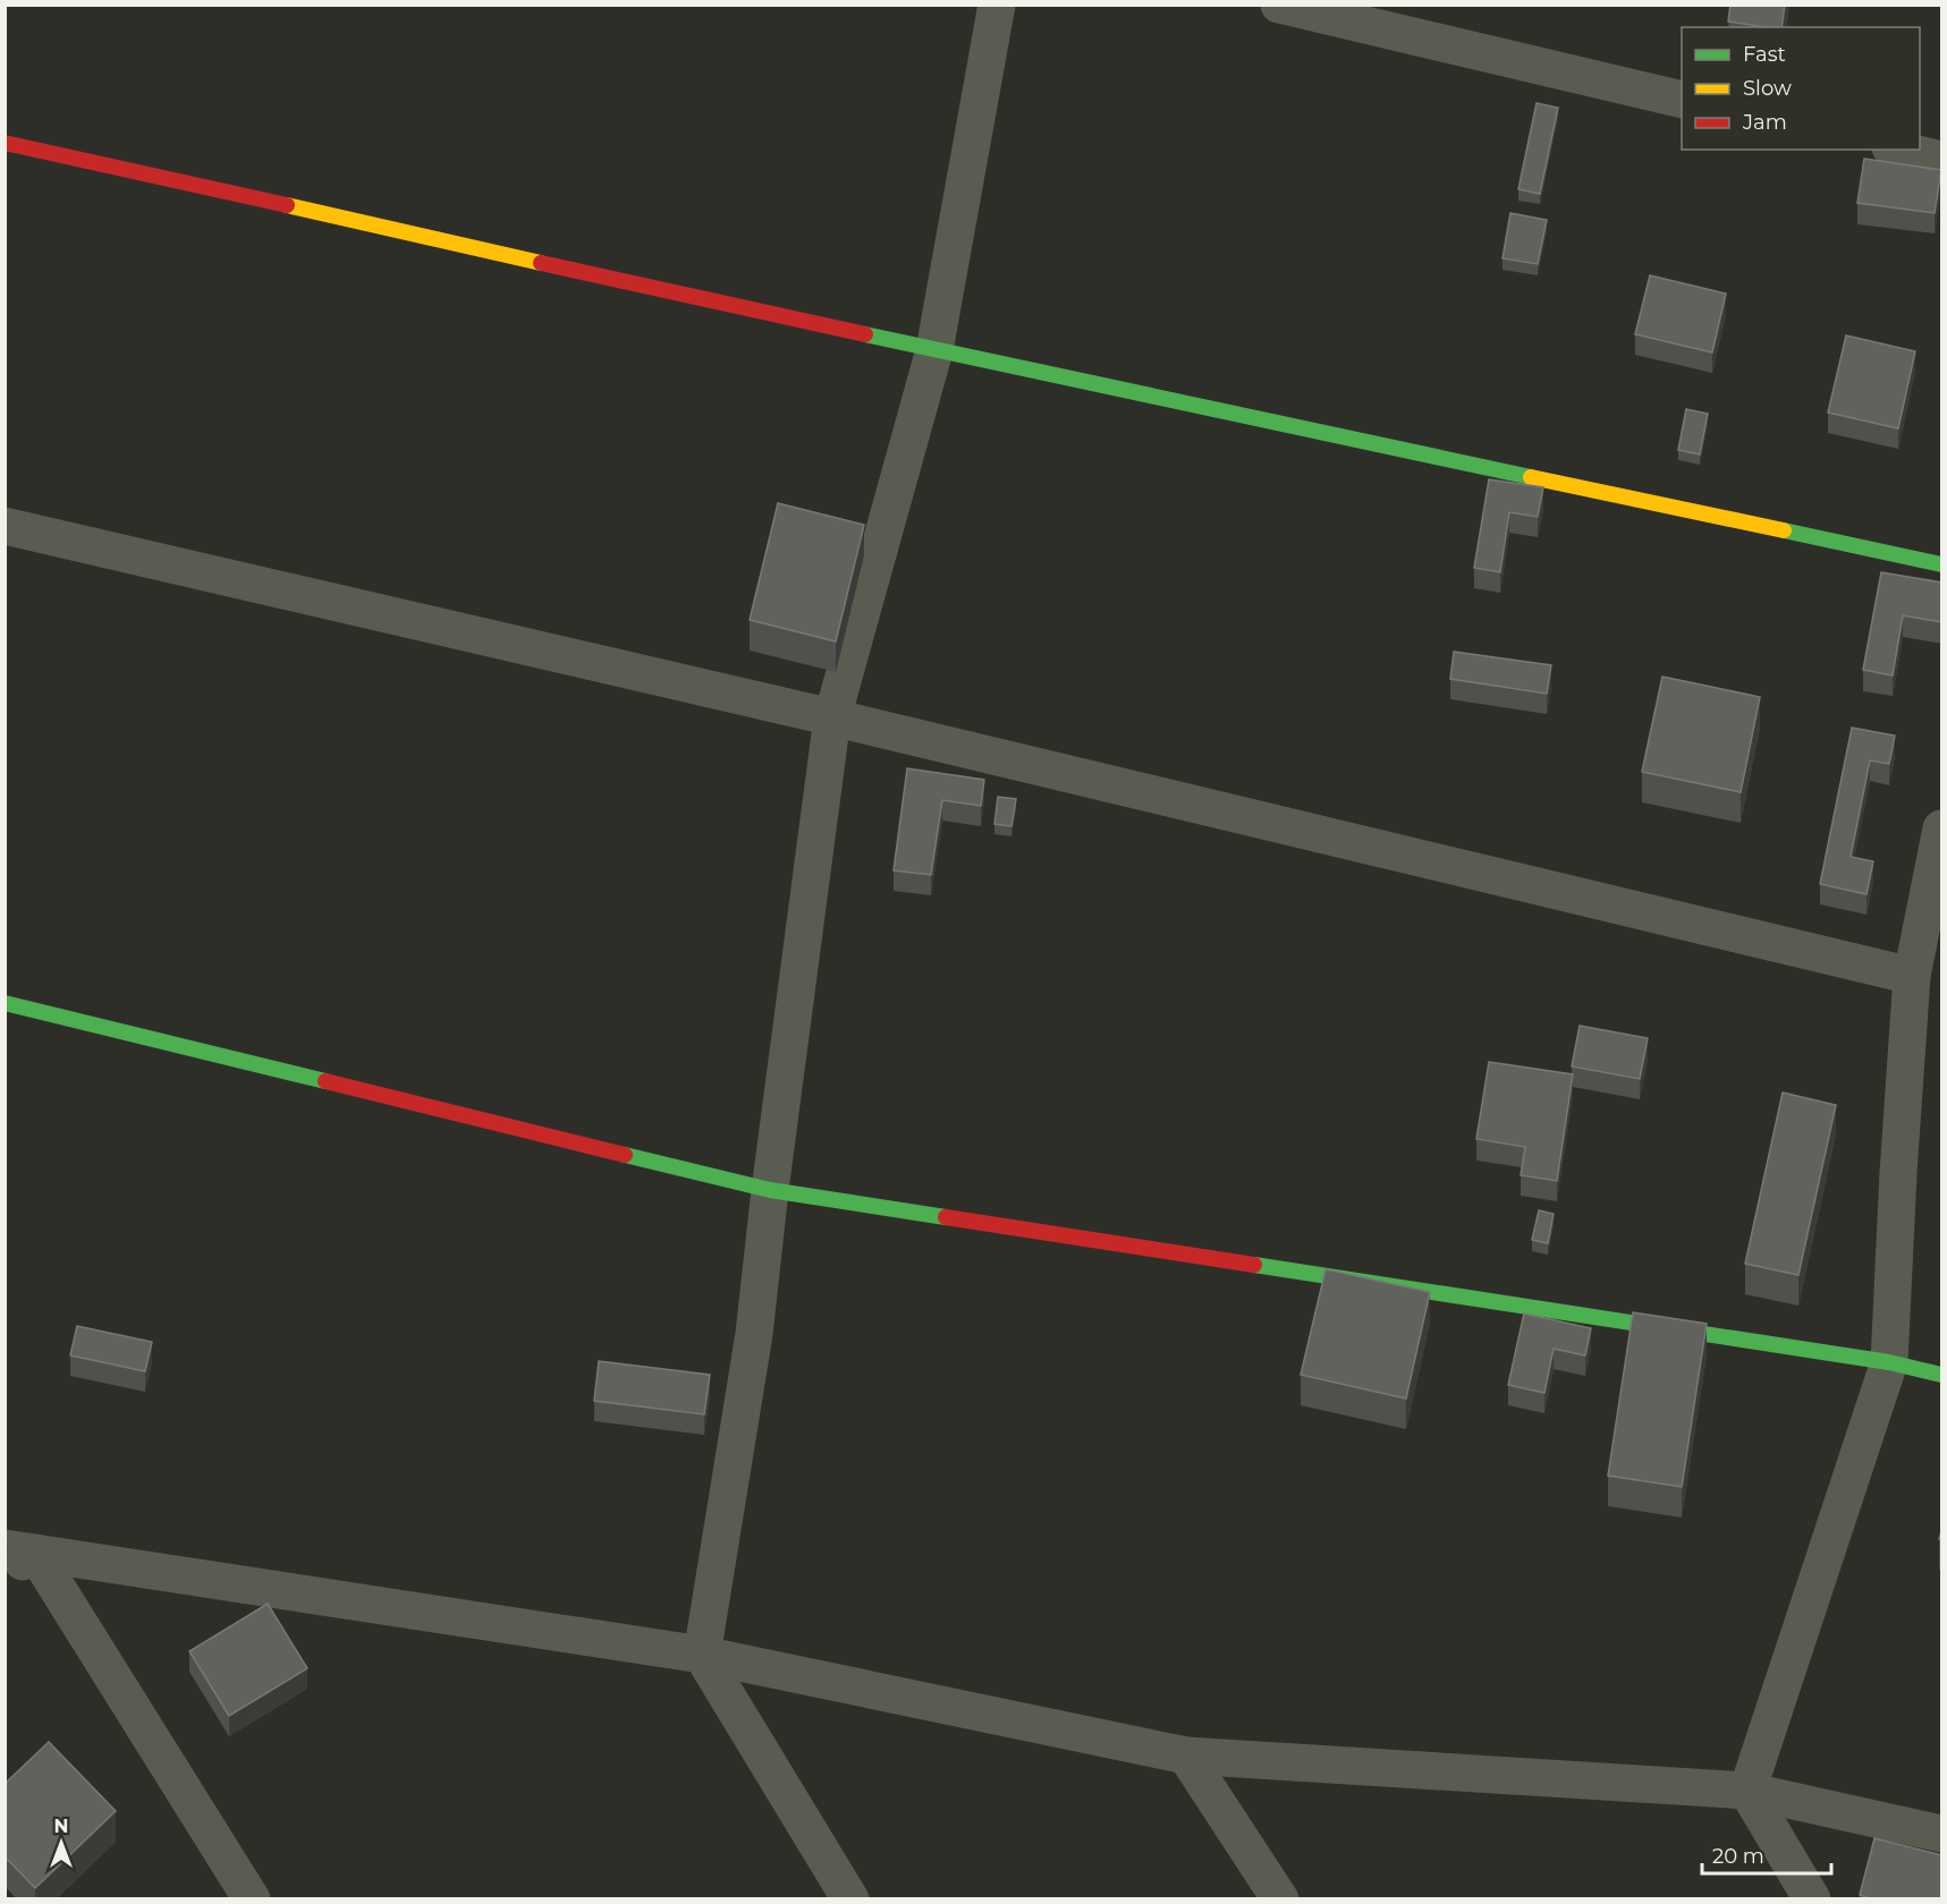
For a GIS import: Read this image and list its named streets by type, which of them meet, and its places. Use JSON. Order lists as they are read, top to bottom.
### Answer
{
  "legend": ["Fast", "Slow", "Jam"],
  "scale_bar": "20 m",
  "north": "top"
}
